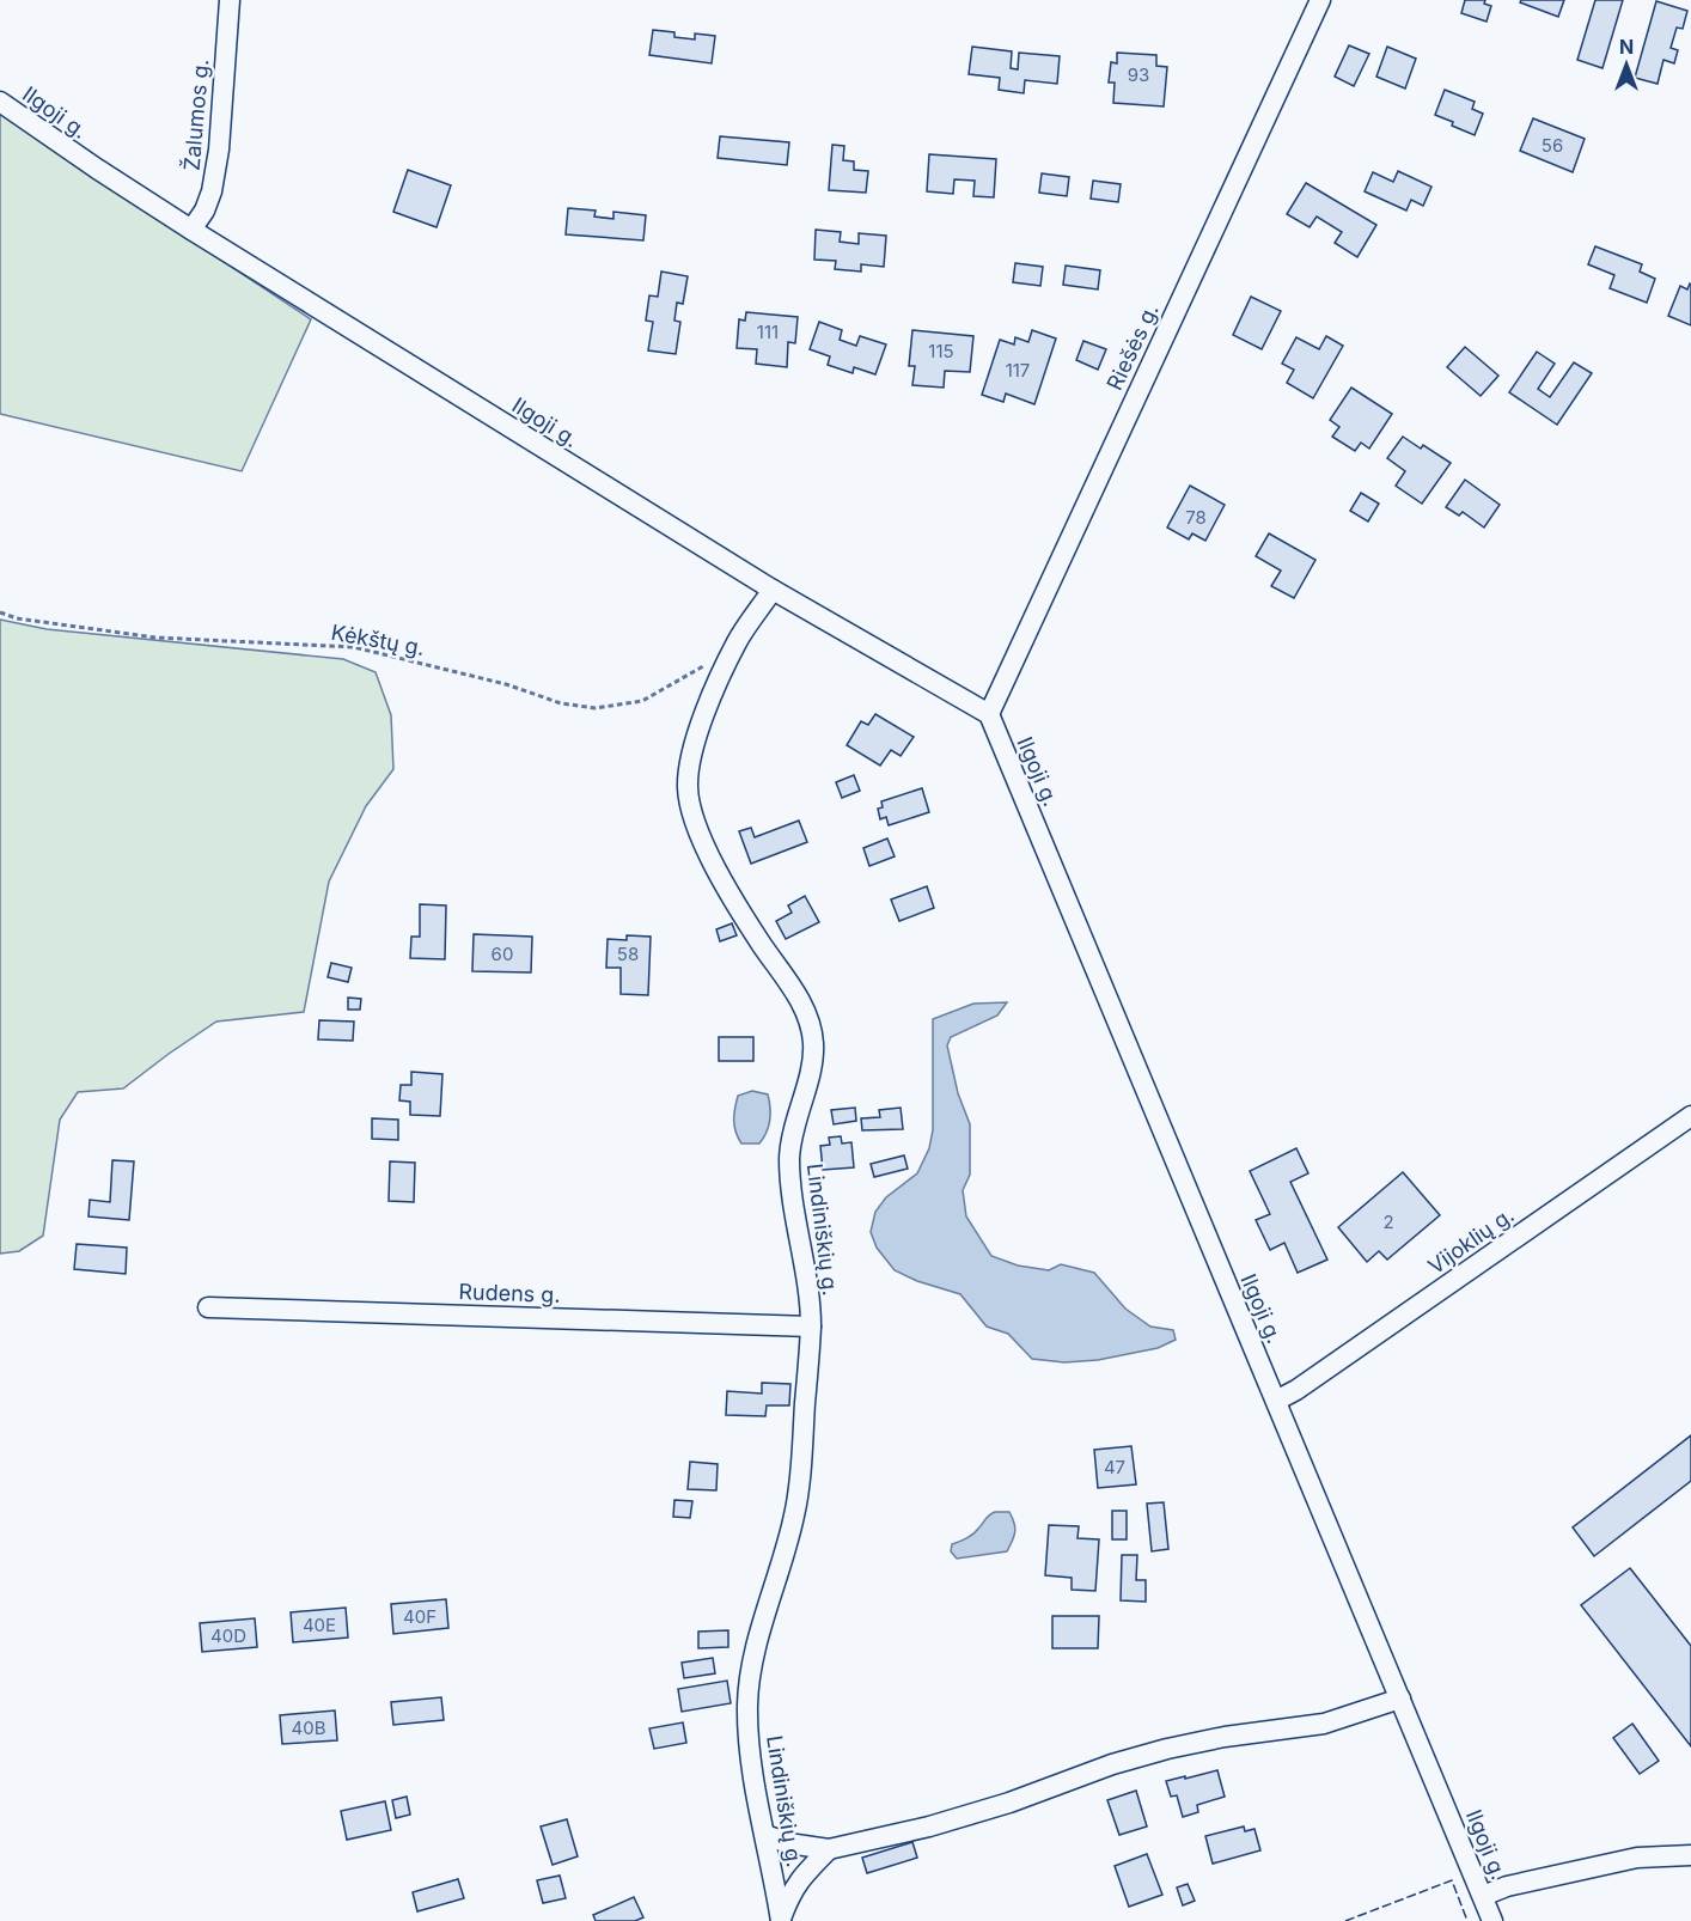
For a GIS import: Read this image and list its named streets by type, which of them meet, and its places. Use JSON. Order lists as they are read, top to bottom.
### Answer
{
  "streets": {
    "street": [
      "Ilgoji g.",
      "Žalumos g.",
      "Riešės g.",
      "Lindiniškių g.",
      "Vijoklių g.",
      "Rudens g."
    ],
    "path": ["Kėkštų g."]
  },
  "crossings": [
    ["Ilgoji g.", "Žalumos g."],
    ["Ilgoji g.", "Riešės g."],
    ["Ilgoji g.", "Lindiniškių g."],
    ["Ilgoji g.", "Vijoklių g."],
    ["Lindiniškių g.", "Rudens g."]
  ],
  "house_numbers": [
    "93",
    "56",
    "111",
    "115",
    "117",
    "78",
    "60",
    "58",
    "2",
    "47",
    "40F",
    "40E",
    "40D",
    "40B"
  ],
  "north": "top"
}
